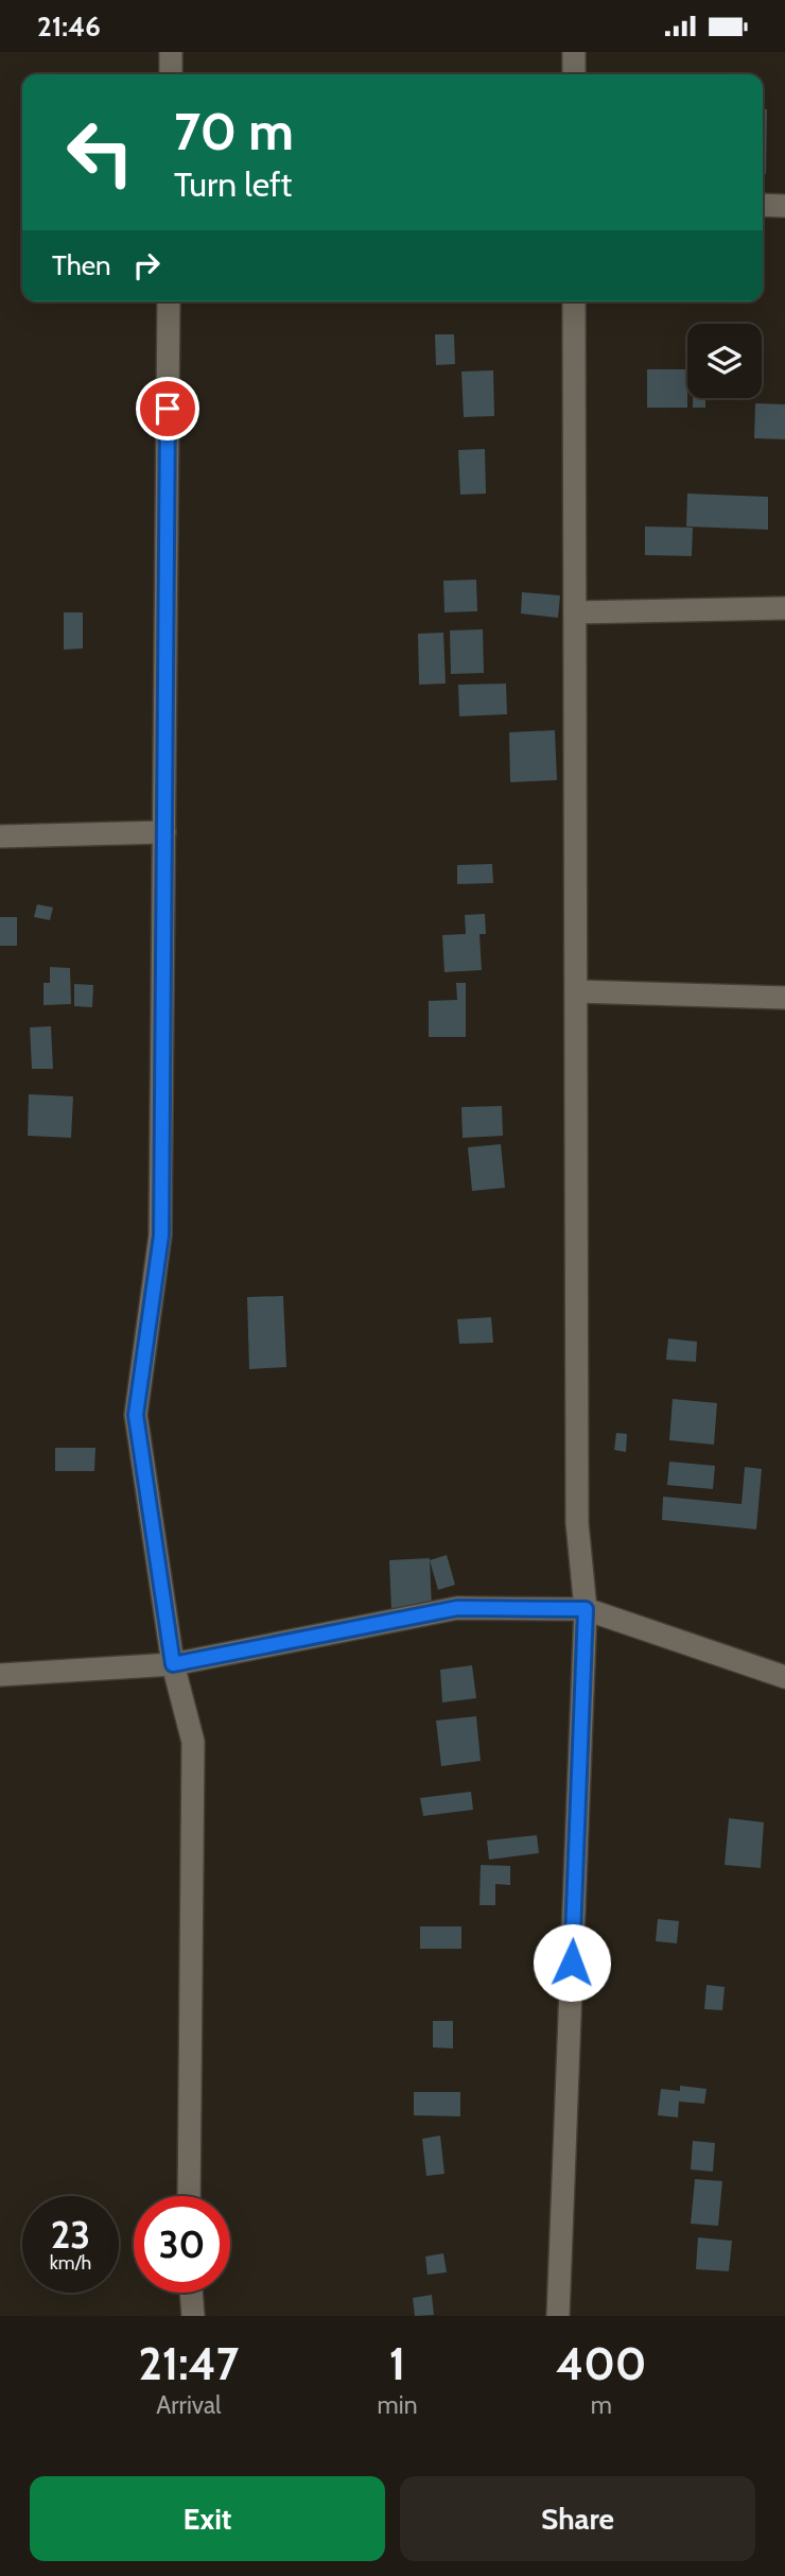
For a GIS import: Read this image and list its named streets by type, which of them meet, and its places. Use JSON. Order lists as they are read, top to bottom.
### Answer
{
  "page": {
    "status": "21:46",
    "turn": ["70 m", "Turn left"],
    "then": "Then",
    "speed": "23 km/h",
    "limit": "30",
    "eta": [
      "21:47",
      "Arrival",
      "1",
      "min",
      "400",
      "m"
    ],
    "buttons": ["Exit", "Share"]
  }
}
